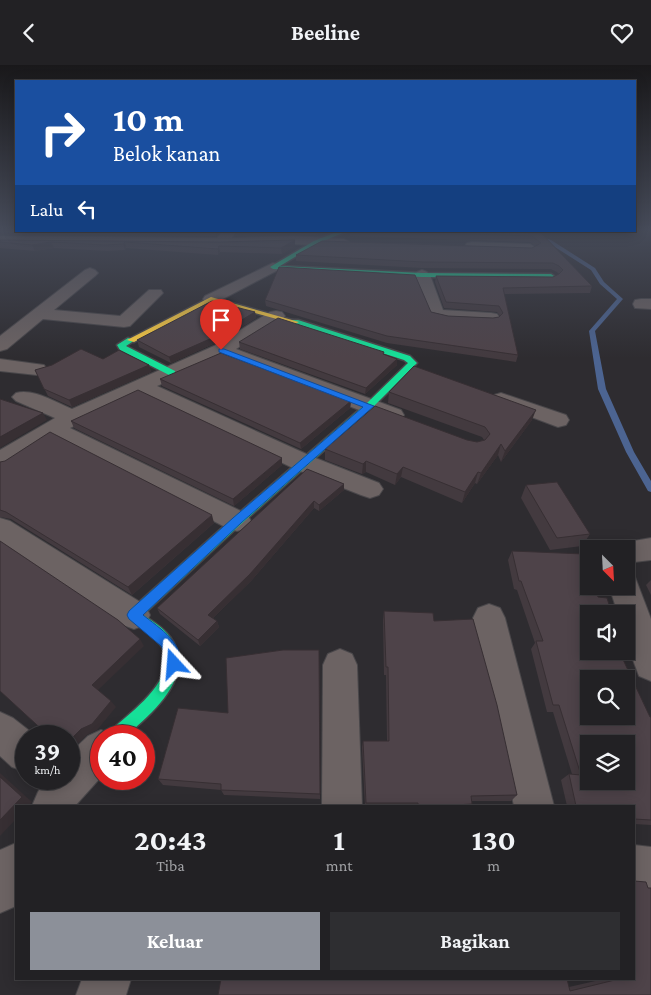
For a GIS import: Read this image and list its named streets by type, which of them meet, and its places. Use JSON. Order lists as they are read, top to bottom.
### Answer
{
  "north": "bottom right",
  "page": {
    "header": "Beeline",
    "turn": ["10 m", "Belok kanan"],
    "then": "Lalu",
    "speed": "39 km/h",
    "limit": "40",
    "eta": [
      "20:43",
      "Tiba",
      "1",
      "mnt",
      "130",
      "m"
    ],
    "buttons": ["Keluar", "Bagikan"]
  }
}
